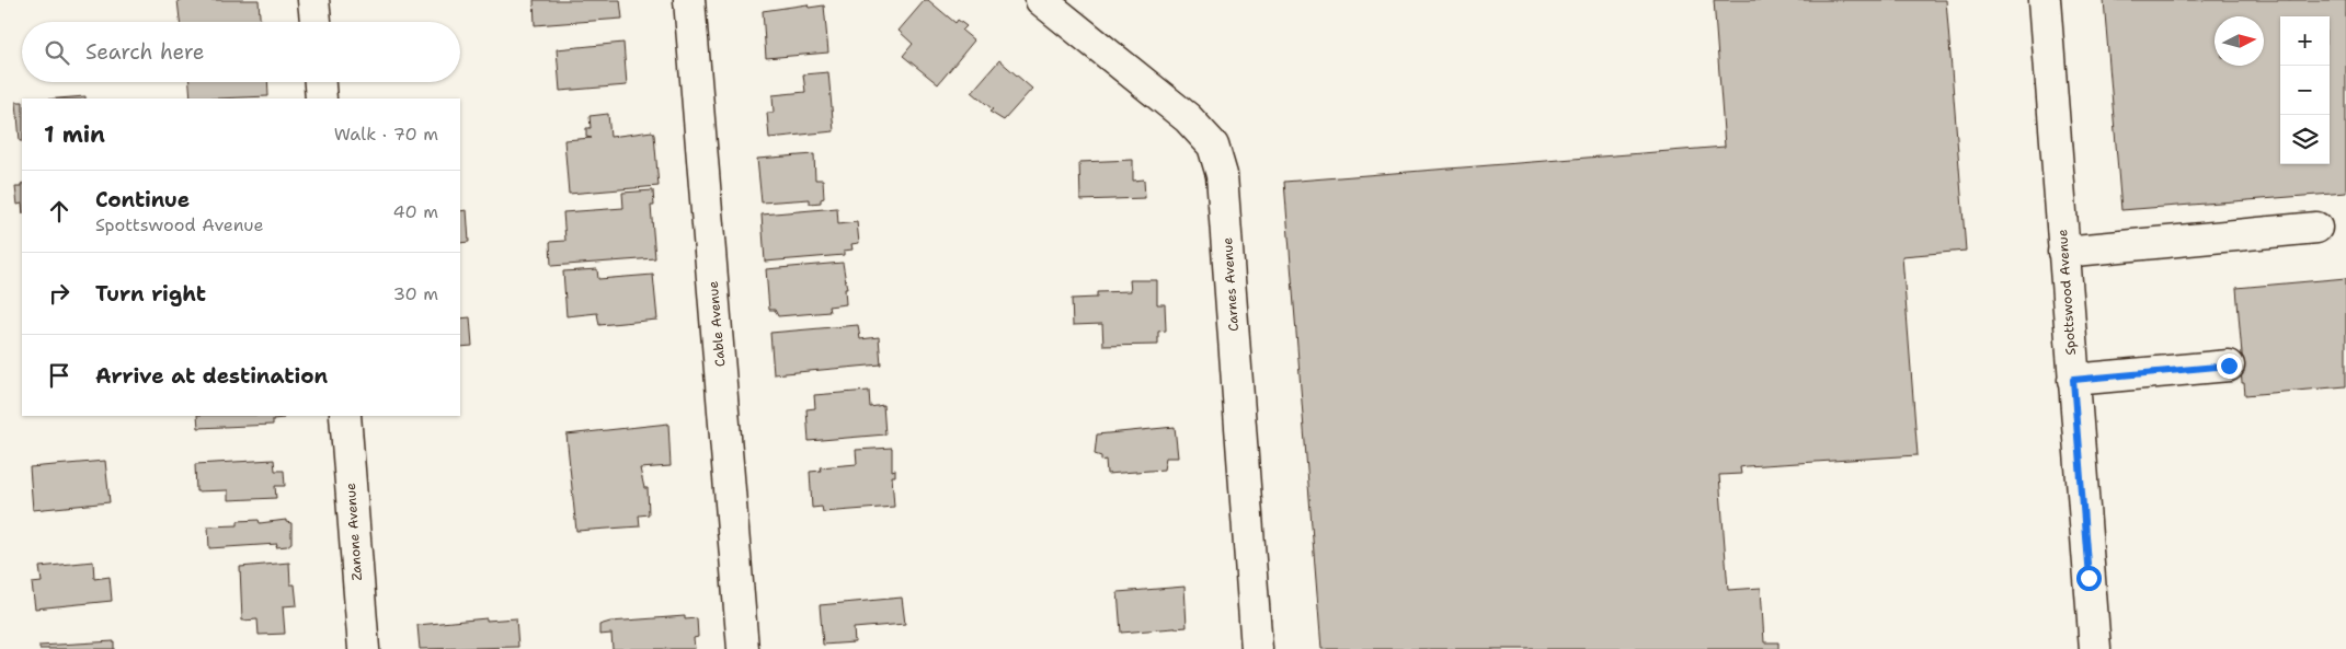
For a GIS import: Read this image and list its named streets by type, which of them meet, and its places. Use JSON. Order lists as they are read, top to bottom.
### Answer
{
  "streets": {
    "street": [
      "Carnes Avenue",
      "Spottswood Avenue",
      "Cable Avenue",
      "Zanone Avenue"
    ]
  },
  "north": "right",
  "page": {
    "map_buttons": ["+", "−"],
    "search": "Search here",
    "heading": ["1 min", "Walk · 70 m"],
    "list": [
      ["Continue", "Spottswood Avenue", "40 m"],
      ["Turn right", "30 m"],
      "Arrive at destination"
    ]
  }
}
